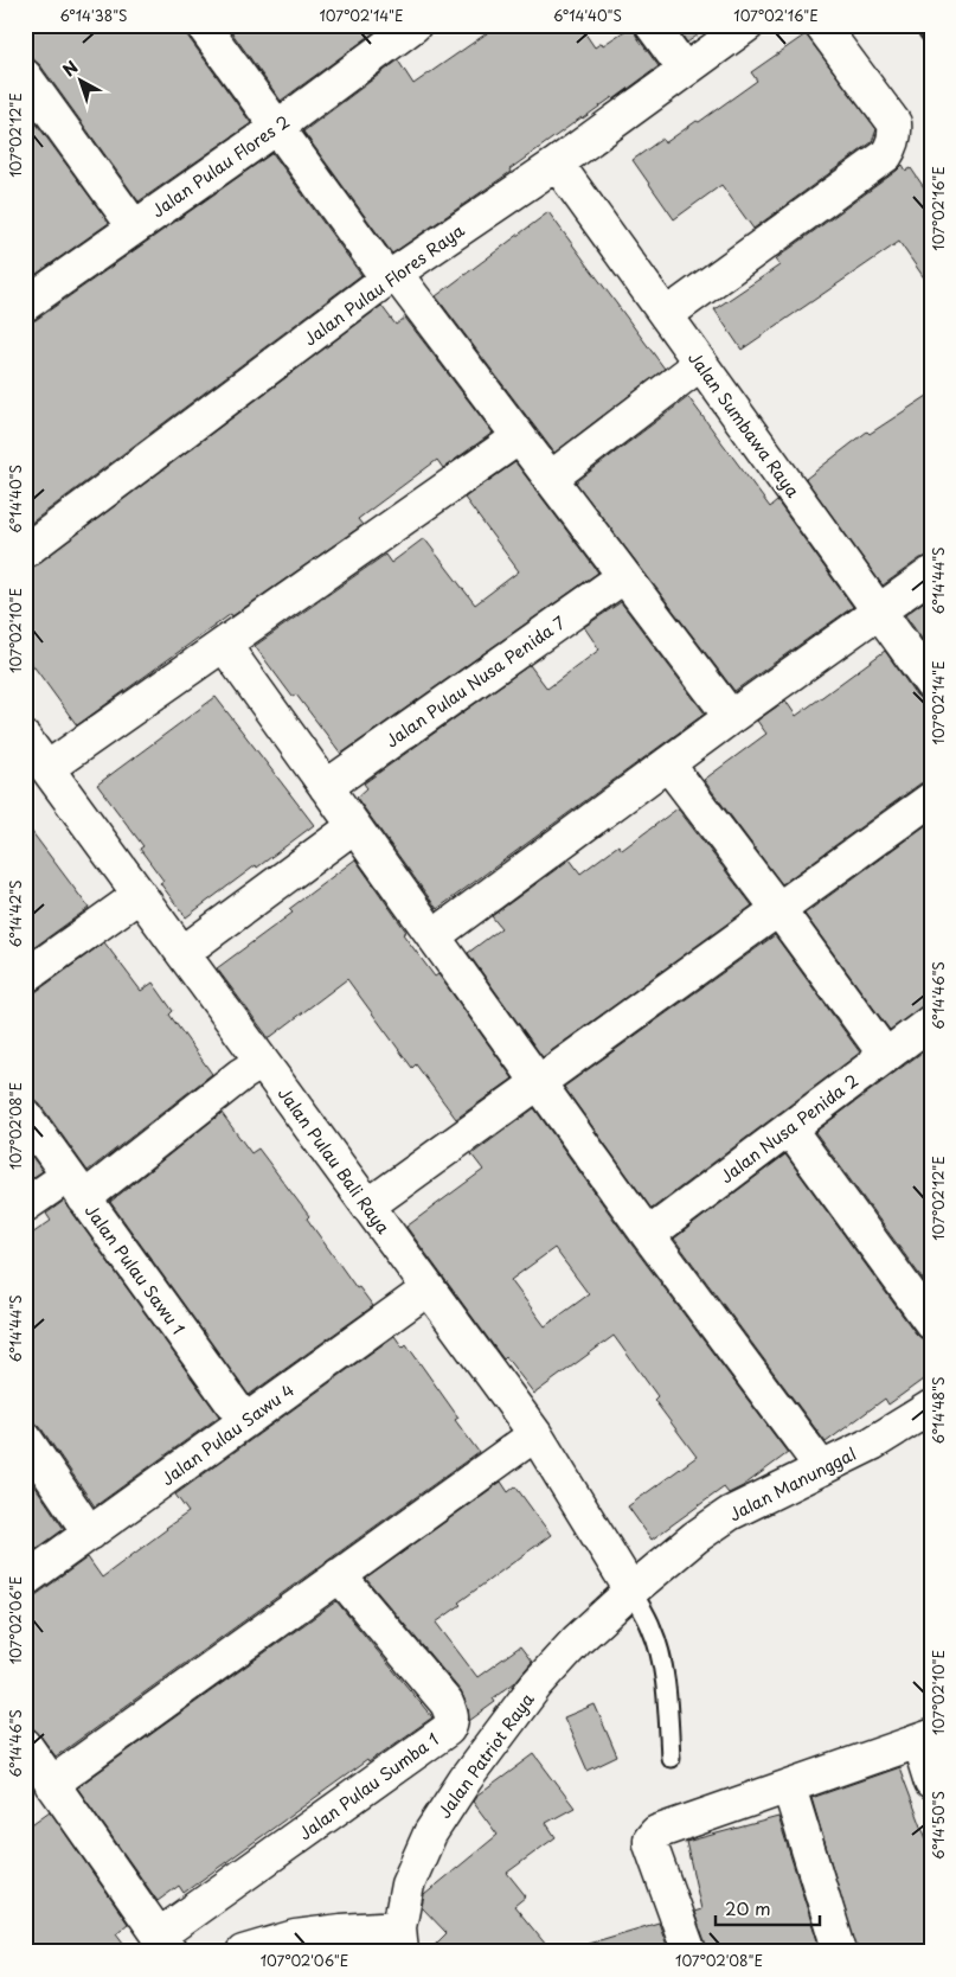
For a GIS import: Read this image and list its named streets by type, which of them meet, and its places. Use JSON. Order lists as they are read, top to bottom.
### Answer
{
  "streets": {
    "street": [
      "Jalan Pulau Flores 2",
      "Jalan Pulau Flores Raya",
      "Jalan Sumbawa Raya",
      "Jalan Pulau Nusa Penida 7",
      "Jalan Nusa Penida 2",
      "Jalan Pulau Bali Raya",
      "Jalan Pulau Sawu 1",
      "Jalan Pulau Sawu 4",
      "Jalan Manunggal",
      "Jalan Patriot Raya",
      "Jalan Pulau Sumba 1"
    ]
  },
  "crossings": [
    ["Jalan Pulau Flores Raya", "Jalan Sumbawa Raya"],
    ["Jalan Pulau Bali Raya", "Jalan Pulau Sawu 4"],
    ["Jalan Pulau Bali Raya", "Jalan Manunggal"],
    ["Jalan Pulau Bali Raya", "Jalan Patriot Raya"],
    ["Jalan Pulau Sawu 1", "Jalan Pulau Sawu 4"],
    ["Jalan Manunggal", "Jalan Patriot Raya"]
  ],
  "scale_bar": "20 m",
  "north": "top left",
  "coordinates": [
    "6°14'38\"S",
    "107°02'14\"E",
    "6°14'40\"S",
    "107°02'16\"E",
    "107°02'12\"E",
    "6°14'44\"S",
    "107°02'10\"E",
    "6°14'42\"S",
    "6°14'46\"S",
    "107°02'08\"E",
    "6°14'48\"S",
    "107°02'06\"E",
    "6°14'50\"S"
  ]
}
